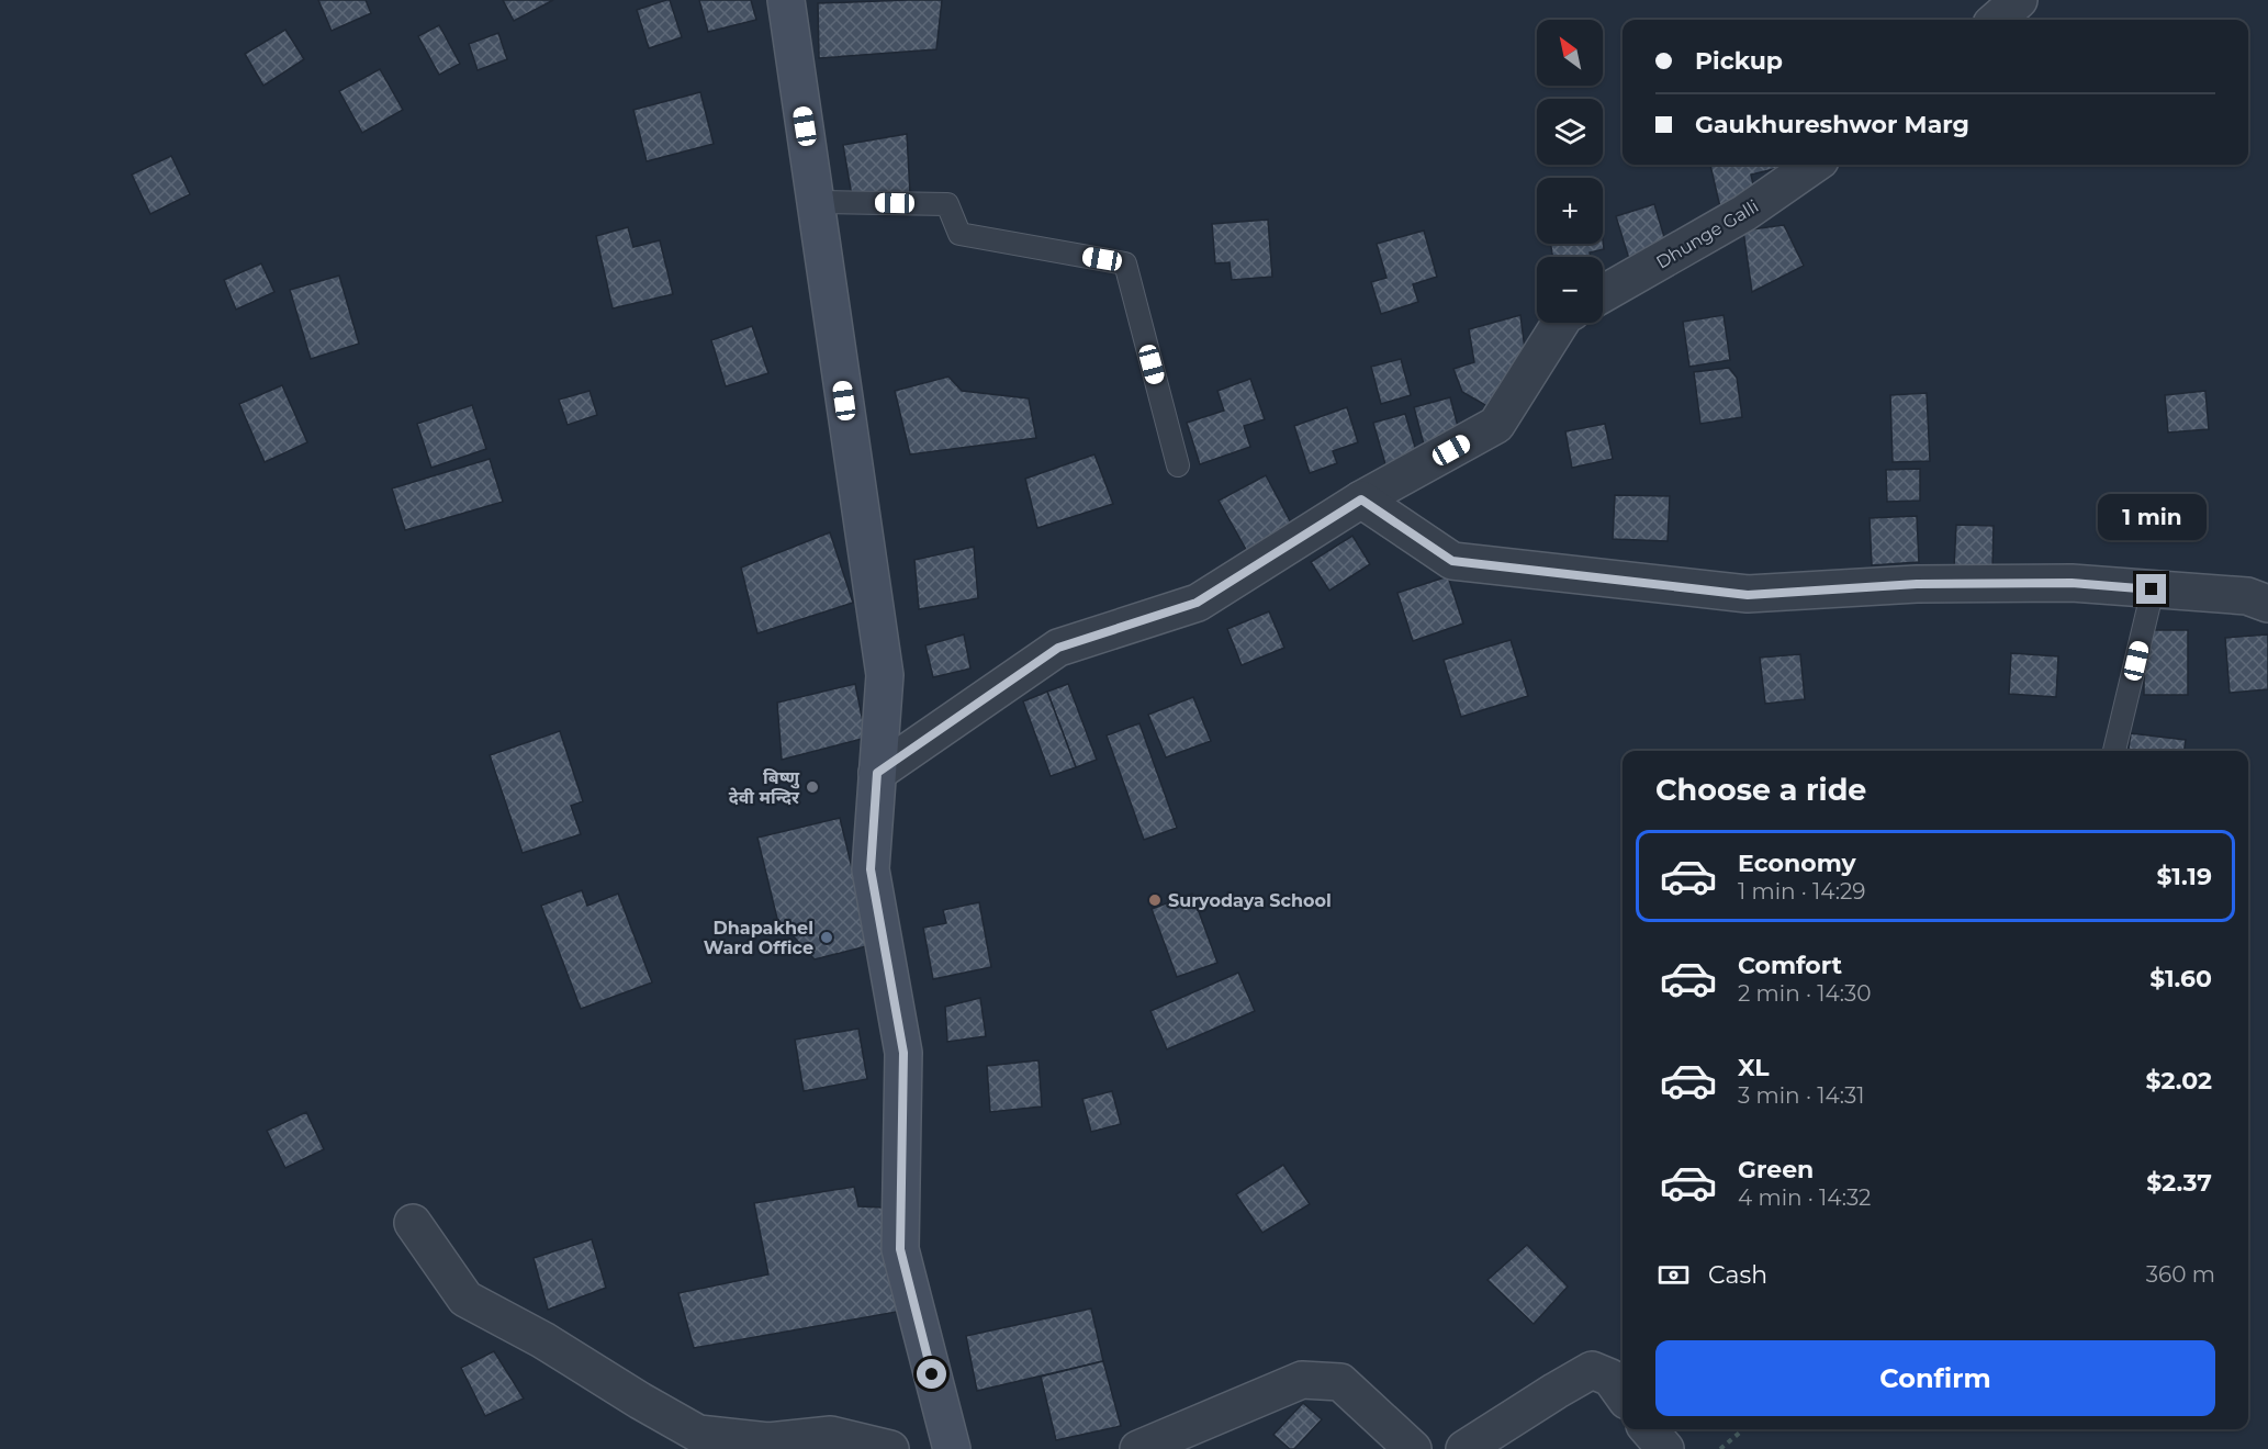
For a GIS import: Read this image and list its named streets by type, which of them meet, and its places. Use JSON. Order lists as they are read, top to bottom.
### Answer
{
  "streets": {
    "street": ["Dhunge Galli"]
  },
  "places": ["बिष्णु देवी मन्दिर", "Suryodaya School", "Dhapakhel Ward Office"],
  "north": "top left",
  "page": {
    "map_buttons": ["+", "−"],
    "banner": ["Pickup", "Gaukhureshwor Marg"],
    "bubble": "1 min",
    "heading": "Choose a ride",
    "list": [
      {
        "name": "Economy",
        "note": "1 min · 14:29",
        "value": "$1.19"
      },
      {
        "name": "Comfort",
        "note": "2 min · 14:30",
        "value": "$1.60"
      },
      {
        "name": "XL",
        "note": "3 min · 14:31",
        "value": "$2.02"
      },
      {
        "name": "Green",
        "note": "4 min · 14:32",
        "value": "$2.37"
      }
    ],
    "pay": ["Cash", "360 m"],
    "buttons": "Confirm"
  }
}
